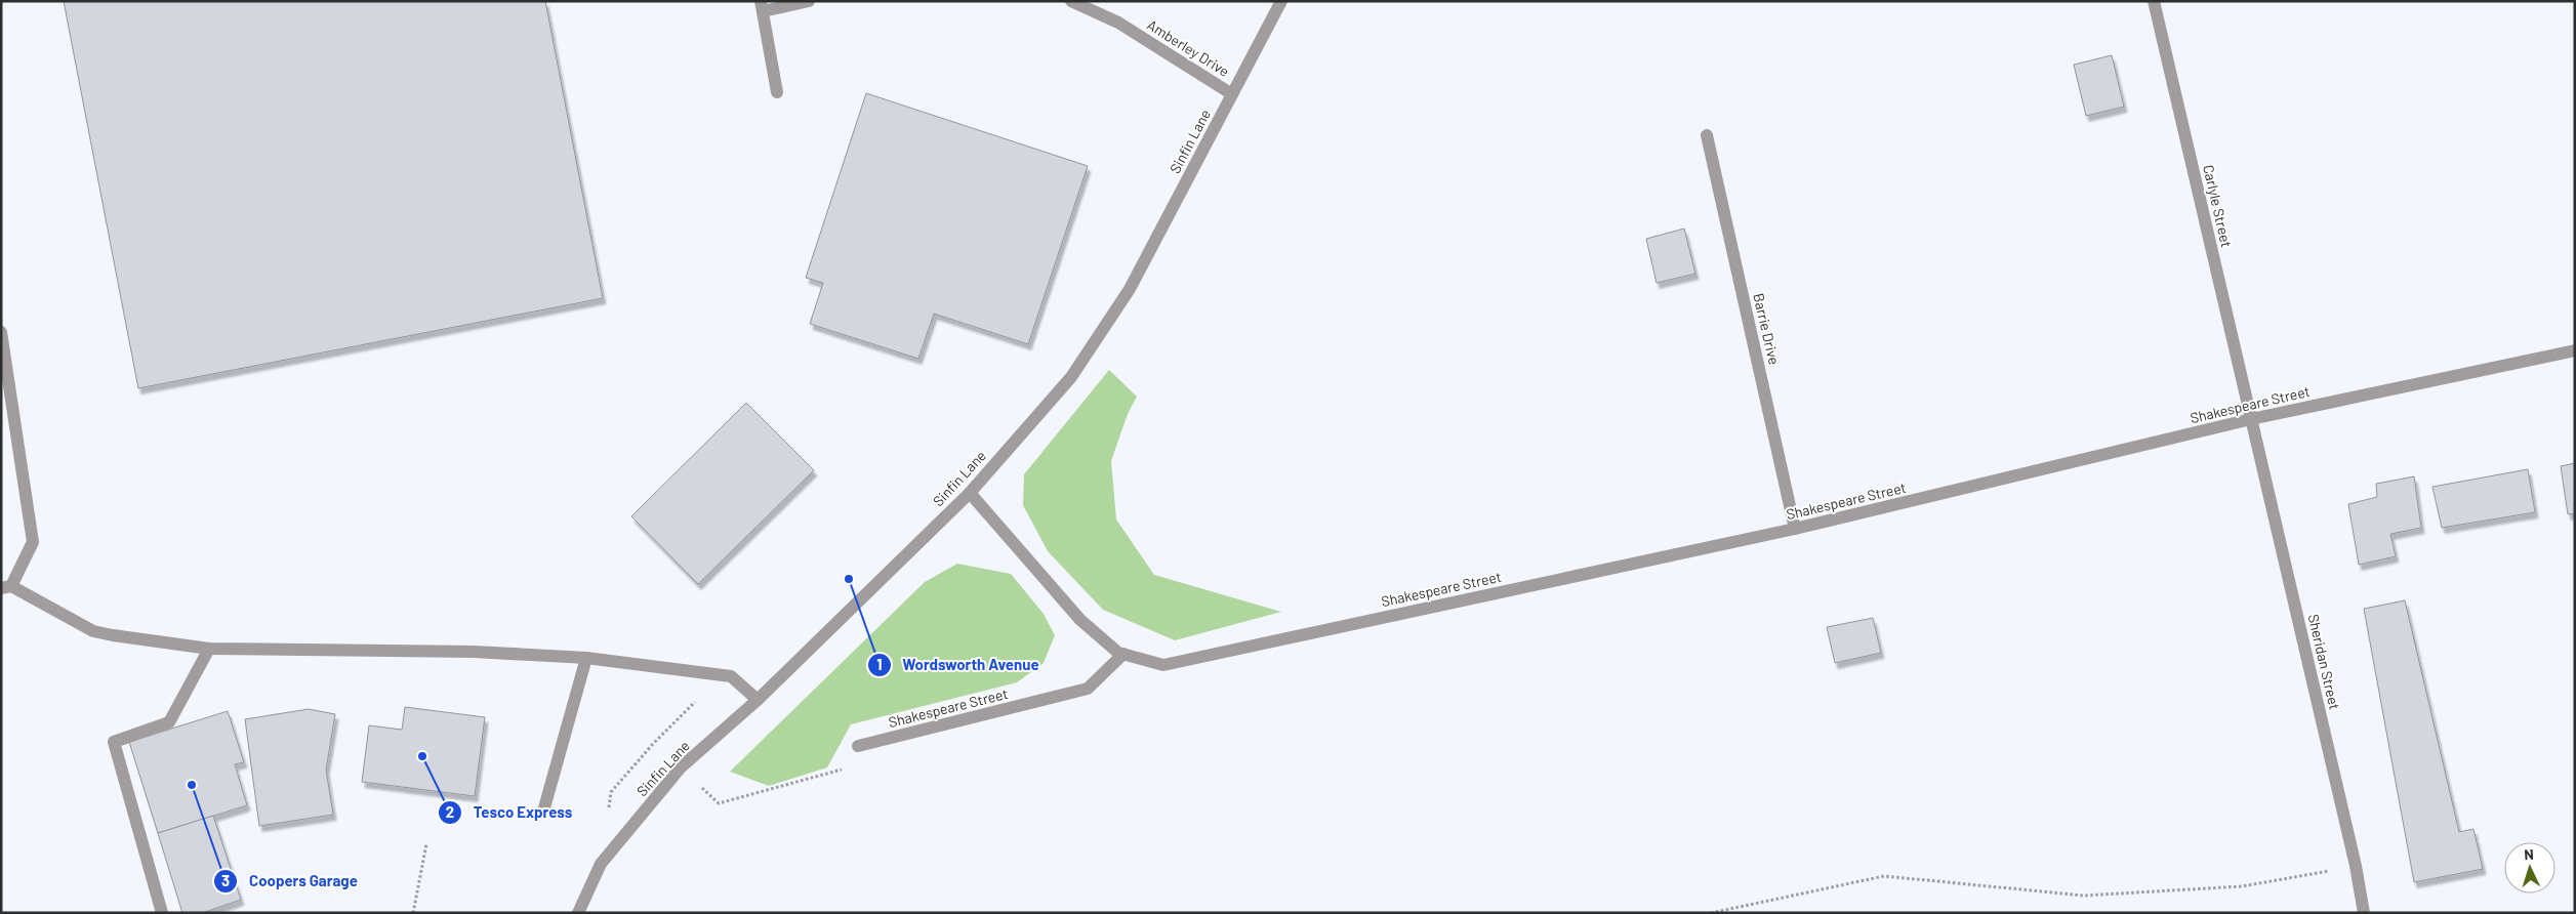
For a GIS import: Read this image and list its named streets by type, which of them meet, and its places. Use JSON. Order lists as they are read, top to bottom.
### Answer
{
  "streets": {
    "street": [
      "Amberley Drive",
      "Sinfin Lane",
      "Carlyle Street",
      "Barrie Drive",
      "Shakespeare Street",
      "Sheridan Street"
    ]
  },
  "crossings": [
    ["Amberley Drive", "Sinfin Lane"],
    ["Sinfin Lane", "Shakespeare Street"],
    ["Carlyle Street", "Shakespeare Street"],
    ["Carlyle Street", "Sheridan Street"],
    ["Barrie Drive", "Shakespeare Street"],
    ["Shakespeare Street", "Sheridan Street"]
  ],
  "places": ["Wordsworth Avenue", "Tesco Express", "Coopers Garage"],
  "north": "top"
}
